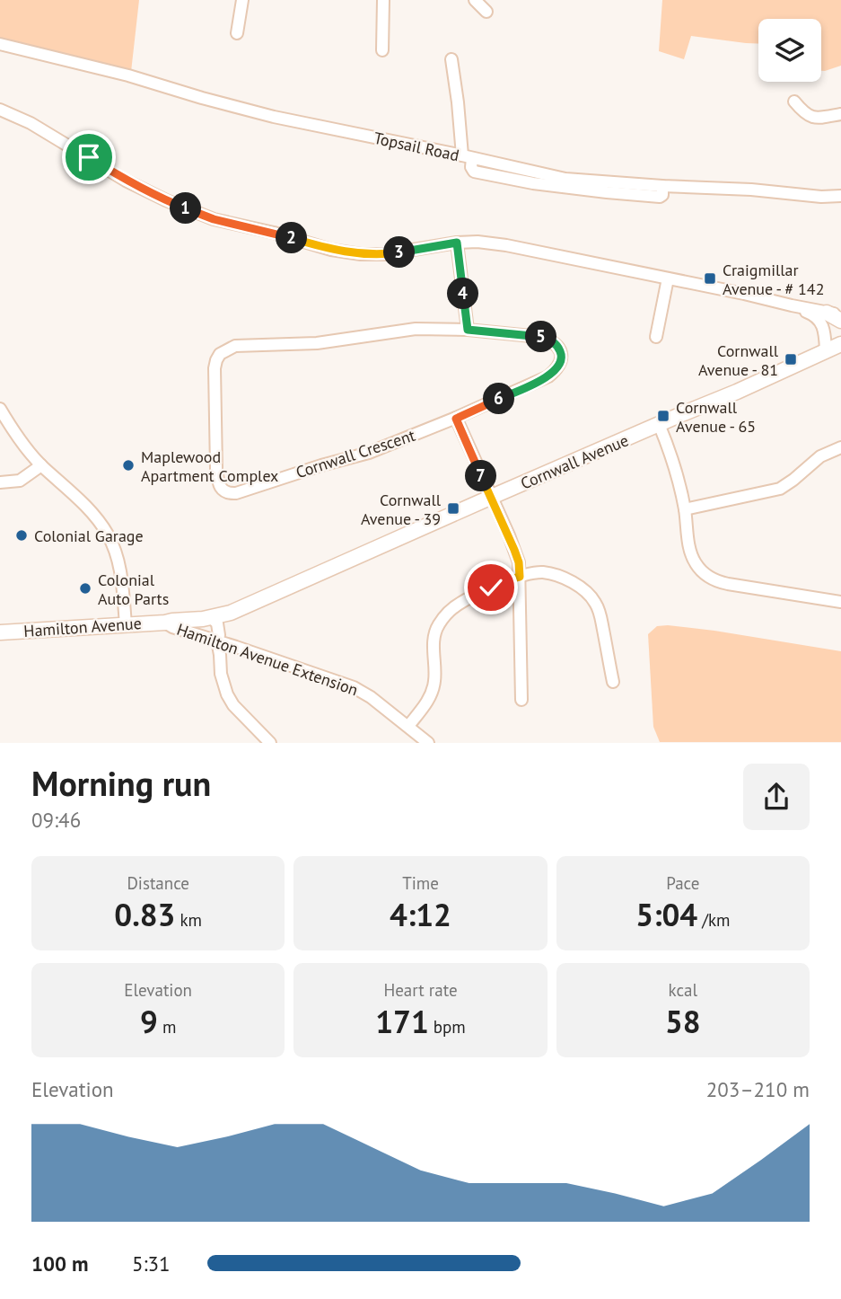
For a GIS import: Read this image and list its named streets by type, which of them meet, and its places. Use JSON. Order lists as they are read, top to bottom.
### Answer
{
  "streets": {
    "main road": ["Cornwall Avenue", "Hamilton Avenue"],
    "street": ["Topsail Road", "Cornwall Crescent", "Hamilton Avenue Extension"]
  },
  "crossings": [
    ["Cornwall Avenue", "Hamilton Avenue"],
    ["Cornwall Avenue", "Hamilton Avenue Extension"],
    ["Hamilton Avenue", "Hamilton Avenue Extension"]
  ],
  "places": {
    "transit": [
      "Craigmillar Avenue - # 142",
      "Cornwall Avenue - 81",
      "Cornwall Avenue - 65",
      "Cornwall Avenue - 39"
    ],
    "other": ["Maplewood Apartment Complex", "Colonial Garage", "Colonial Auto Parts"]
  },
  "page": {
    "pins": [
      "1",
      "2",
      "3",
      "4",
      "5",
      "6",
      "7"
    ],
    "heading": ["Morning run", "09:46"],
    "stats": [
      ["Distance", "0.83 km"],
      ["Time", "4:12"],
      ["Pace", "5:04 /km"],
      ["Elevation", "9 m"],
      ["Heart rate", "171 bpm"],
      ["kcal", "58"]
    ],
    "chart": ["Elevation", "203–210 m"],
    "list": [
      {
        "name": "100 m",
        "note": "5:31"
      }
    ]
  }
}
